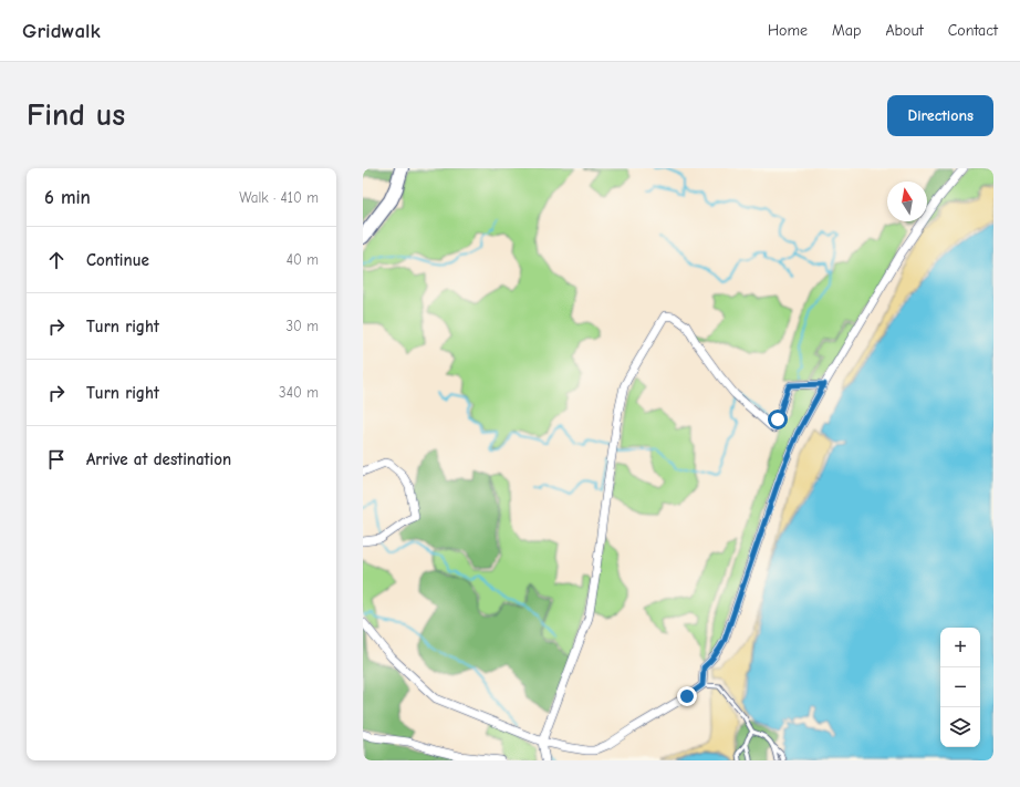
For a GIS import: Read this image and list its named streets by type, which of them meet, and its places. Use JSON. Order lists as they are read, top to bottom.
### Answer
{
  "north": "top",
  "page": {
    "header": "Gridwalk",
    "nav": [
      "Home",
      "Map",
      "About",
      "Contact"
    ],
    "buttons": "Directions",
    "title": "Find us",
    "heading": ["6 min", "Walk · 410 m"],
    "list": [
      ["Continue", "40 m"],
      ["Turn right", "30 m"],
      ["Turn right", "340 m"],
      "Arrive at destination"
    ],
    "map_buttons": ["+", "−"]
  }
}
